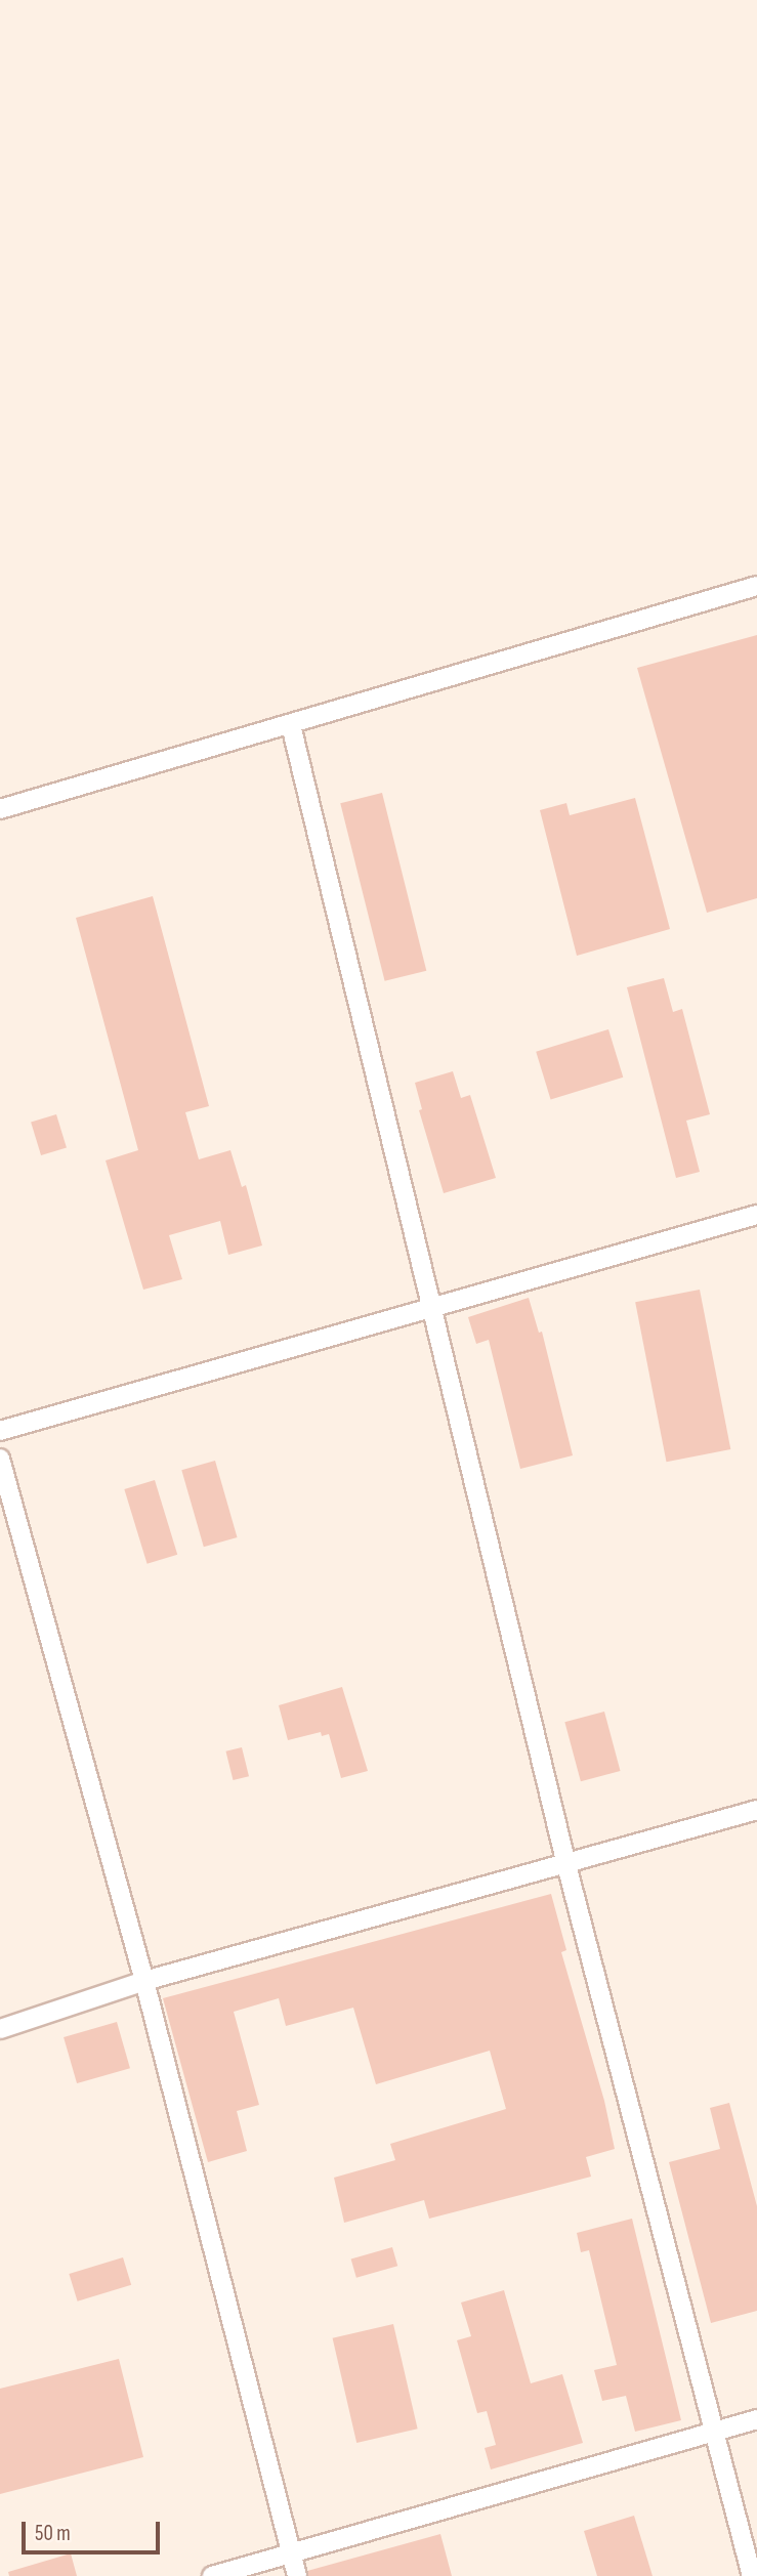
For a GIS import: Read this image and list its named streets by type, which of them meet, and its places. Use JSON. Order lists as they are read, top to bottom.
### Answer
{
  "scale_bar": "50 m"
}
